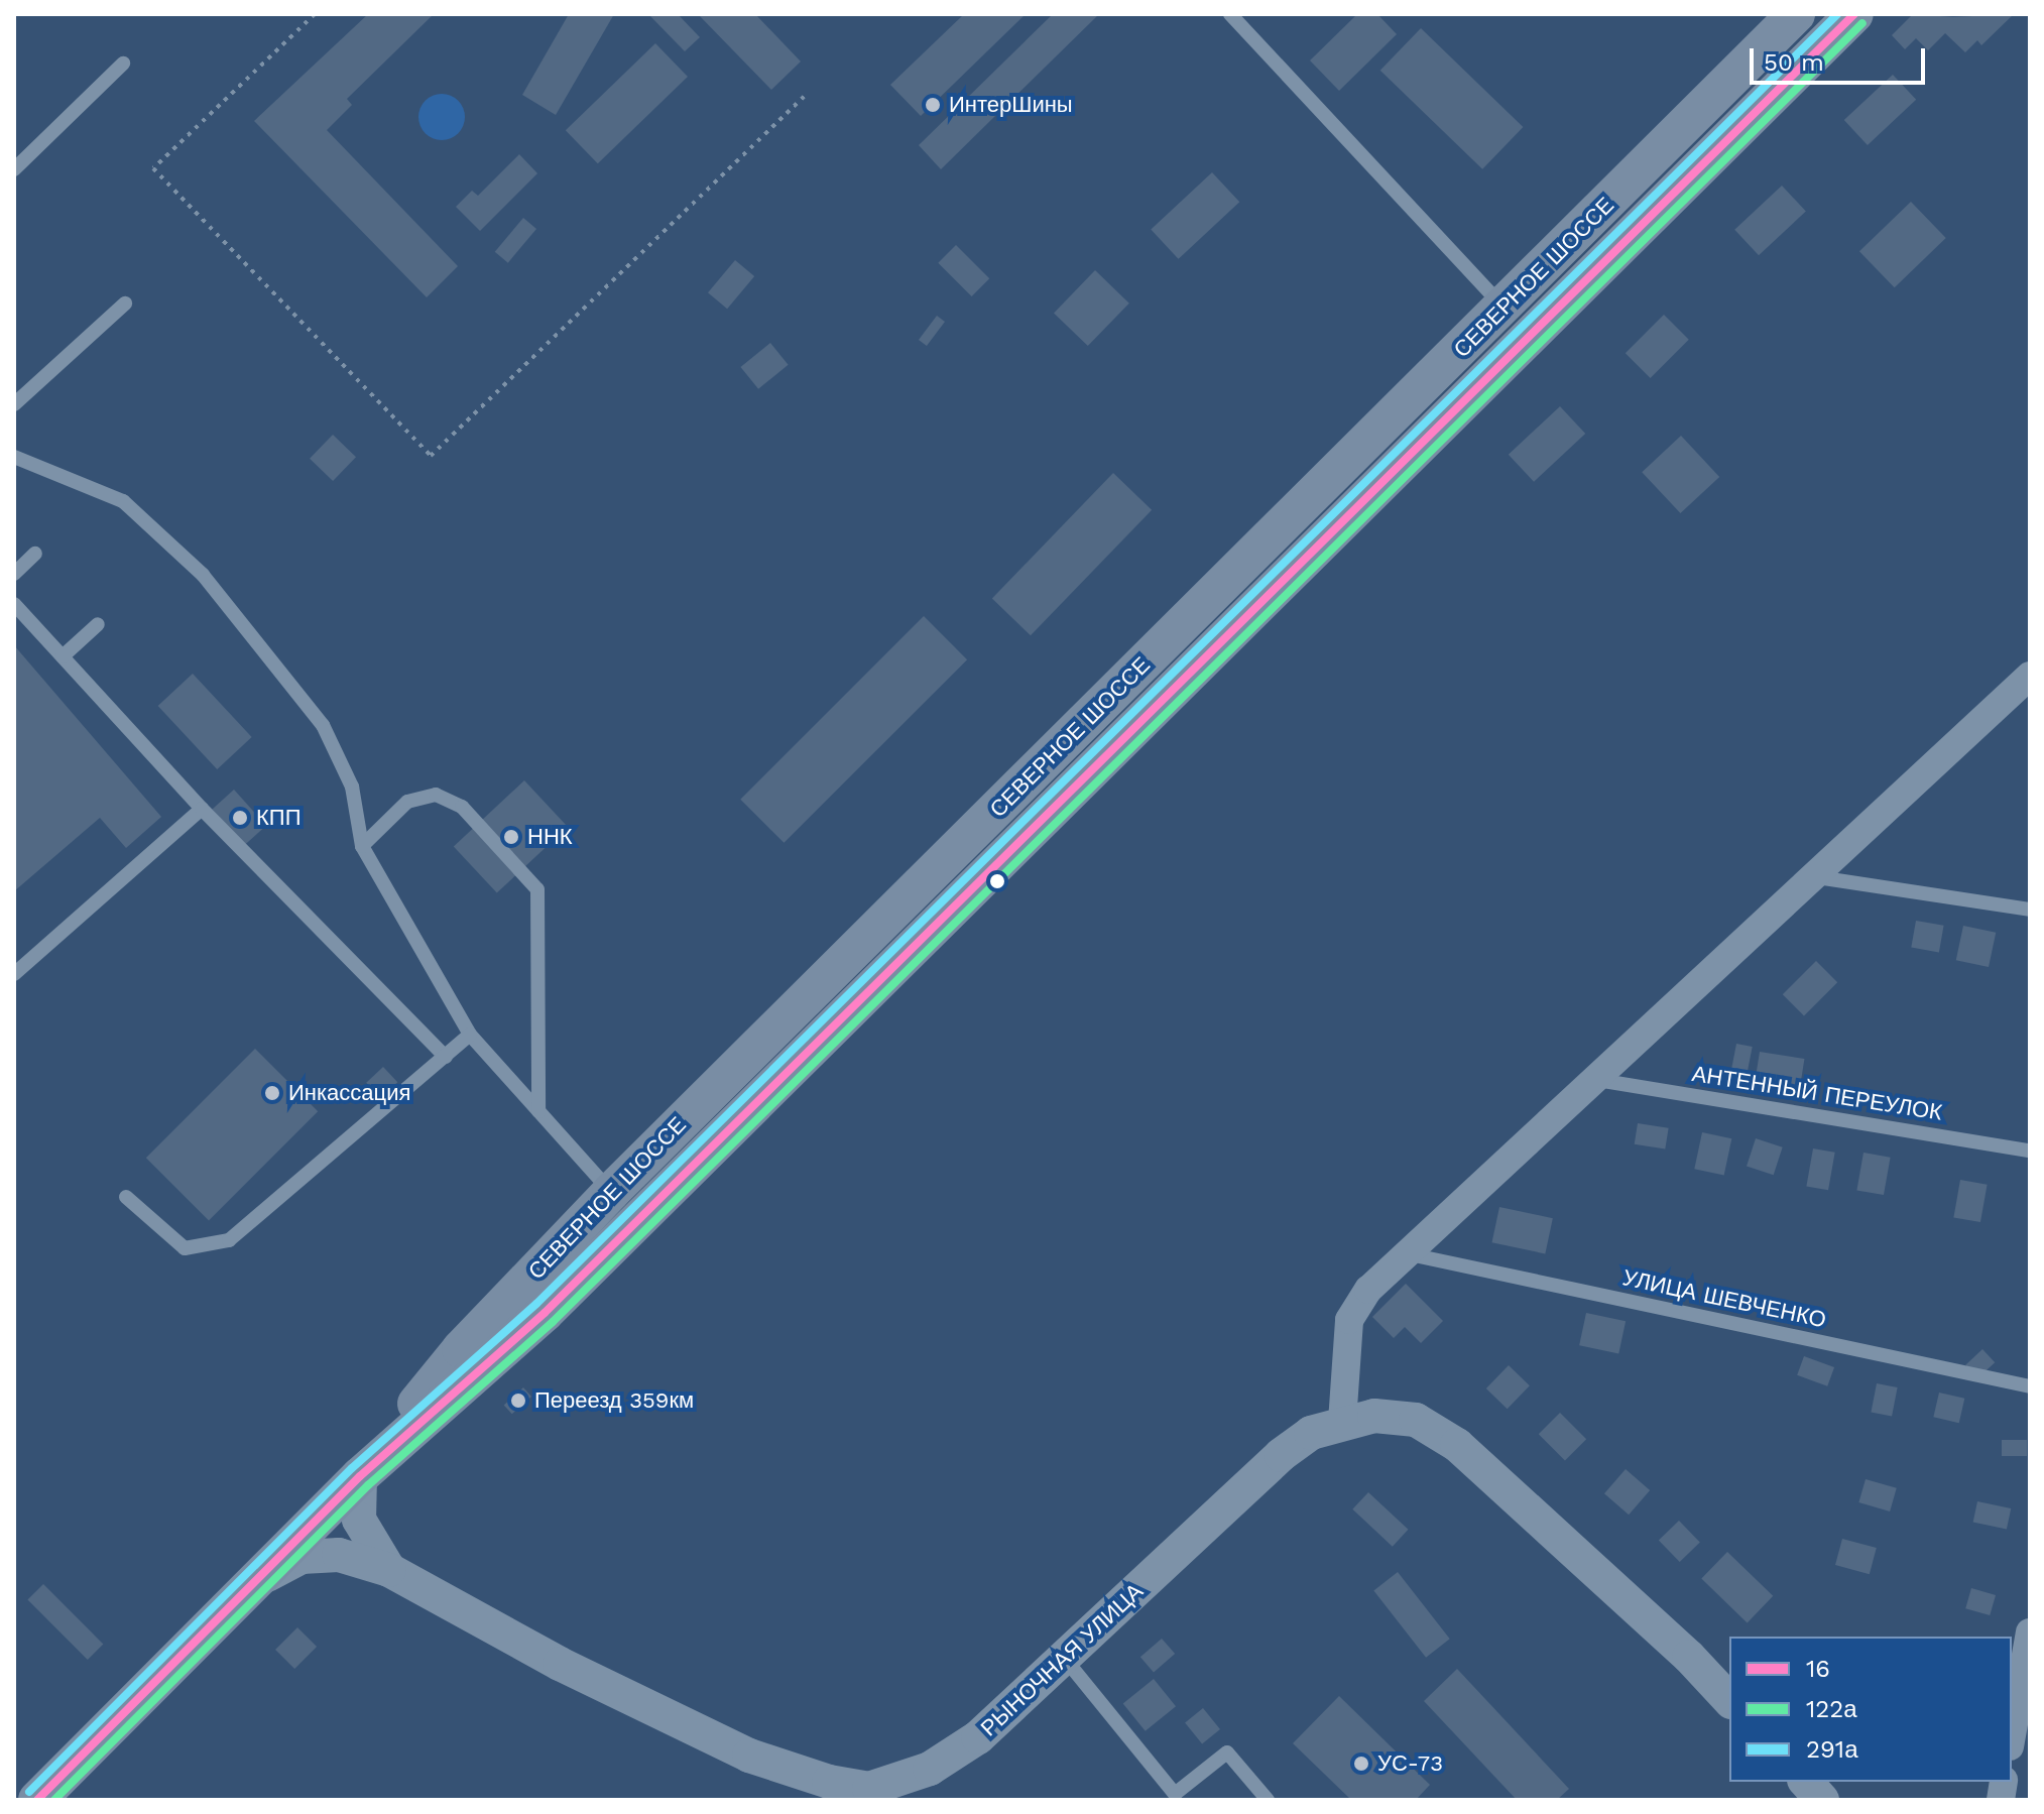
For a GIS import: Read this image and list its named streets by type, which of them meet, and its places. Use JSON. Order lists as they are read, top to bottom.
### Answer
{
  "streets": {
    "main road": ["СЕВЕРНОЕ ШОССЕ"],
    "street": ["РЫНОЧНАЯ УЛИЦА"],
    "lane": ["АНТЕННЫЙ ПЕРЕУЛОК", "УЛИЦА ШЕВЧЕНКО"]
  },
  "crossings": [
    ["СЕВЕРНОЕ ШОССЕ", "РЫНОЧНАЯ УЛИЦА"]
  ],
  "places": [
    "ИнтерШины",
    "КПП",
    "ННК",
    "Инкассация",
    "Переезд 359км",
    "УС-73"
  ],
  "lines": ["transit line 16", "transit line 291а", "transit line 122а"],
  "legend": ["16", "122а", "291а"],
  "scale_bar": "50 m"
}
